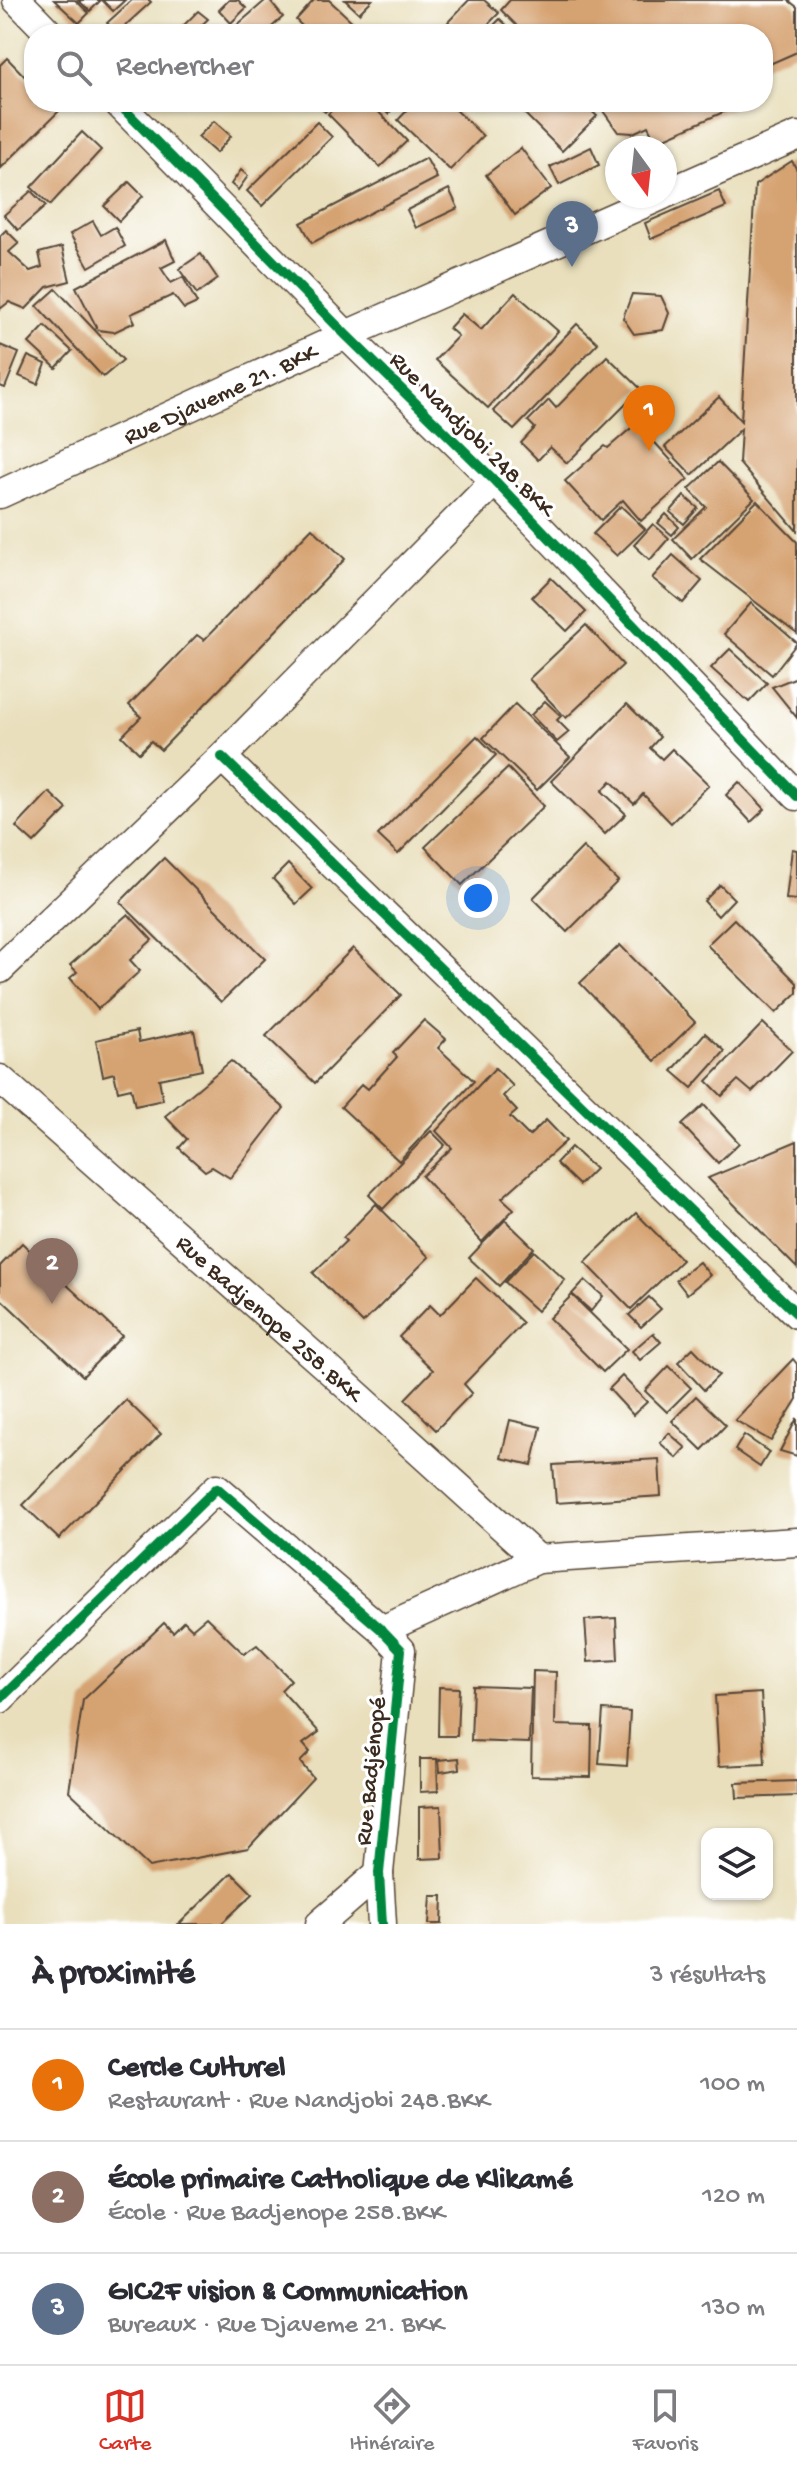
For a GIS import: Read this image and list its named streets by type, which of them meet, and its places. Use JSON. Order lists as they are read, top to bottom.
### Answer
{
  "streets": {
    "street": [
      "Rue Djaveme 21. BKK",
      "Rue Nandjobi 248.BKK",
      "Rue Badjenope 258.BKK",
      "Rue Badjénopé"
    ]
  },
  "crossings": [
    ["Rue Djaveme 21. BKK", "Rue Nandjobi 248.BKK"]
  ],
  "north": "bottom",
  "page": {
    "search": "Rechercher",
    "pins": ["3", "1", "2"],
    "heading": ["À proximité", "3 résultats"],
    "list": [
      {
        "mark": "1",
        "name": "Cercle Culturel",
        "note": "Restaurant · Rue Nandjobi 248.BKK",
        "value": "100 m"
      },
      {
        "mark": "2",
        "name": "École primaire Catholique de Klikamé",
        "note": "École · Rue Badjenope 258.BKK",
        "value": "120 m"
      },
      {
        "mark": "3",
        "name": "GIC2F vision & Communication",
        "note": "Bureaux · Rue Djaveme 21. BKK",
        "value": "130 m"
      }
    ],
    "nav": ["Carte", "Itinéraire", "Favoris"]
  }
}
